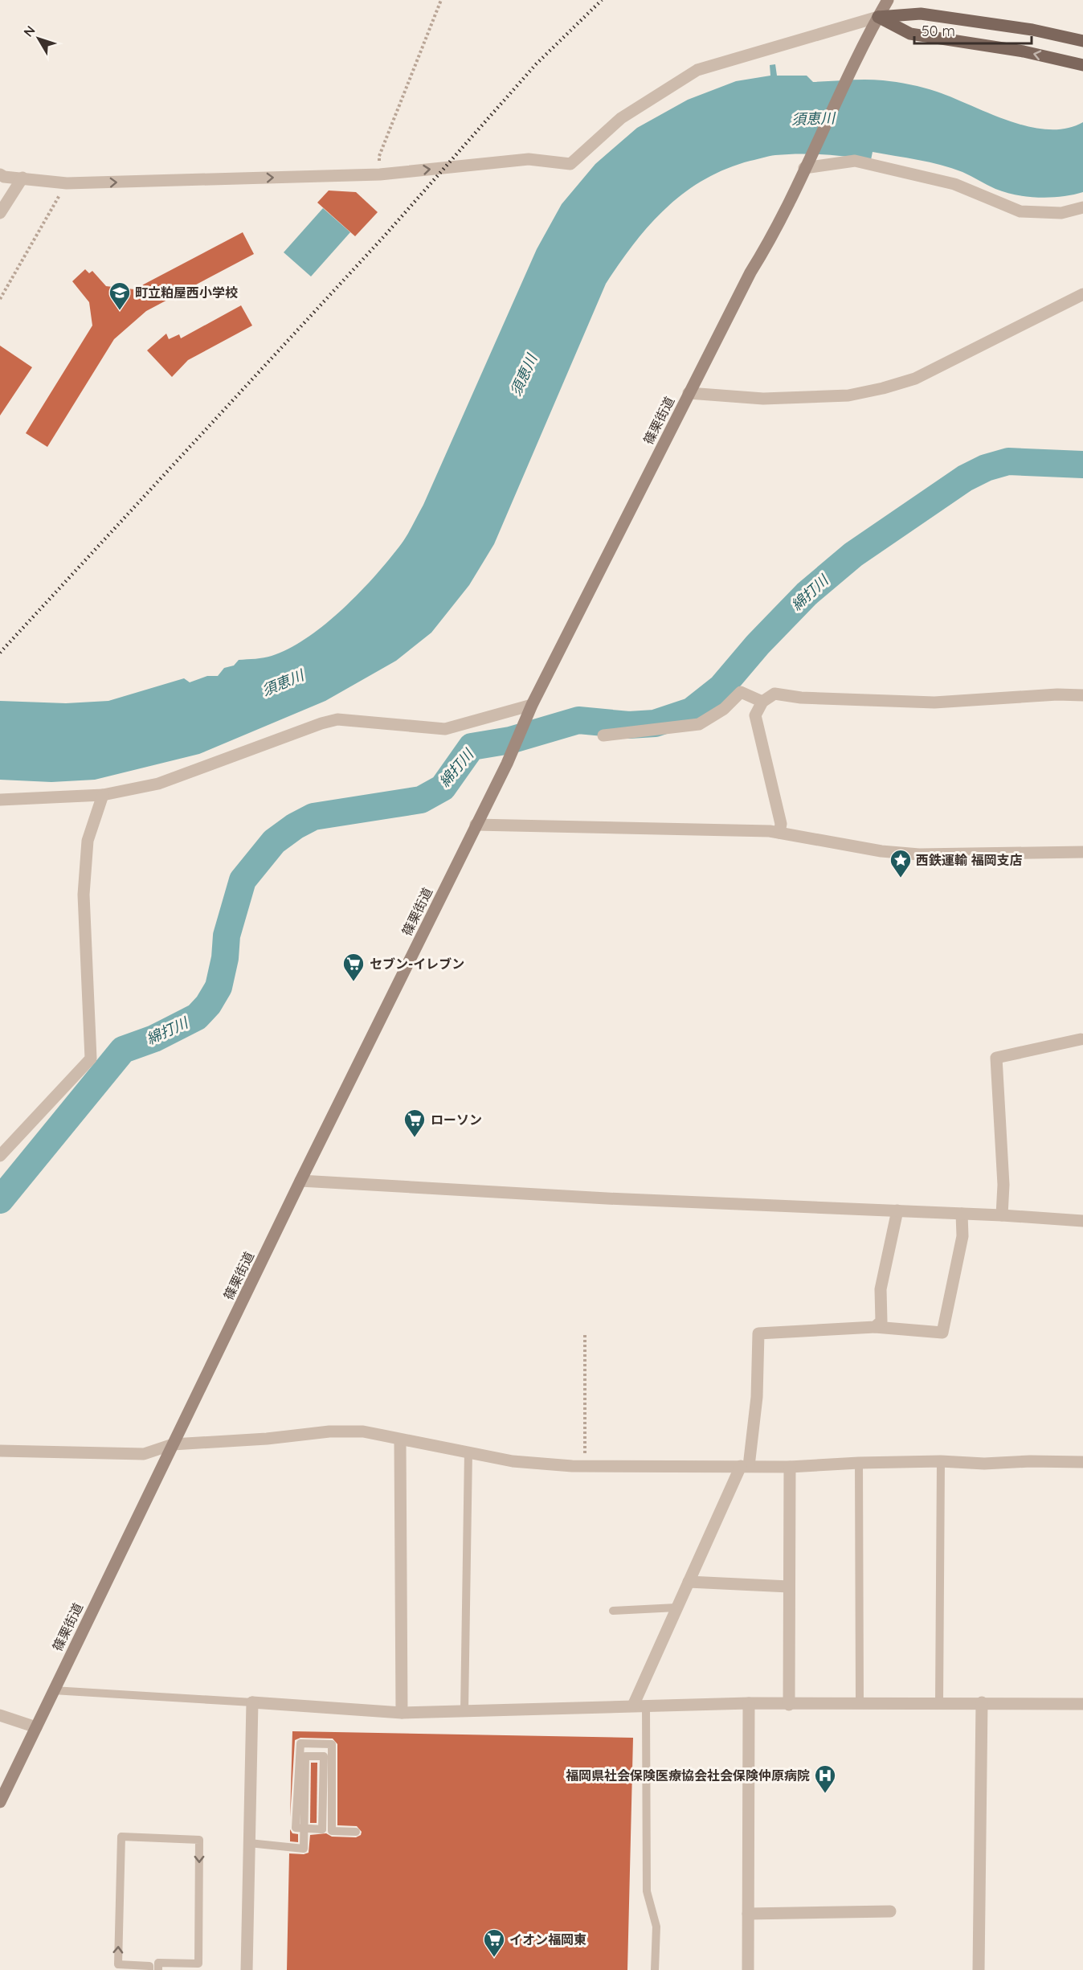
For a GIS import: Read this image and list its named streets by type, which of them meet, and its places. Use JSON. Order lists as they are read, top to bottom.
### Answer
{
  "streets": {
    "main road": ["篠栗街道"]
  },
  "water": ["須恵川", "綿打川"],
  "places": {
    "school or university": ["町立粕屋西小学校"],
    "place": ["西鉄運輸 福岡支店"],
    "supermarket": ["セブン-イレブン", "ローソン", "イオン福岡東"],
    "hospital": ["福岡県社会保険医療協会社会保険仲原病院"]
  },
  "scale_bar": "50 m",
  "north": "top left"
}
